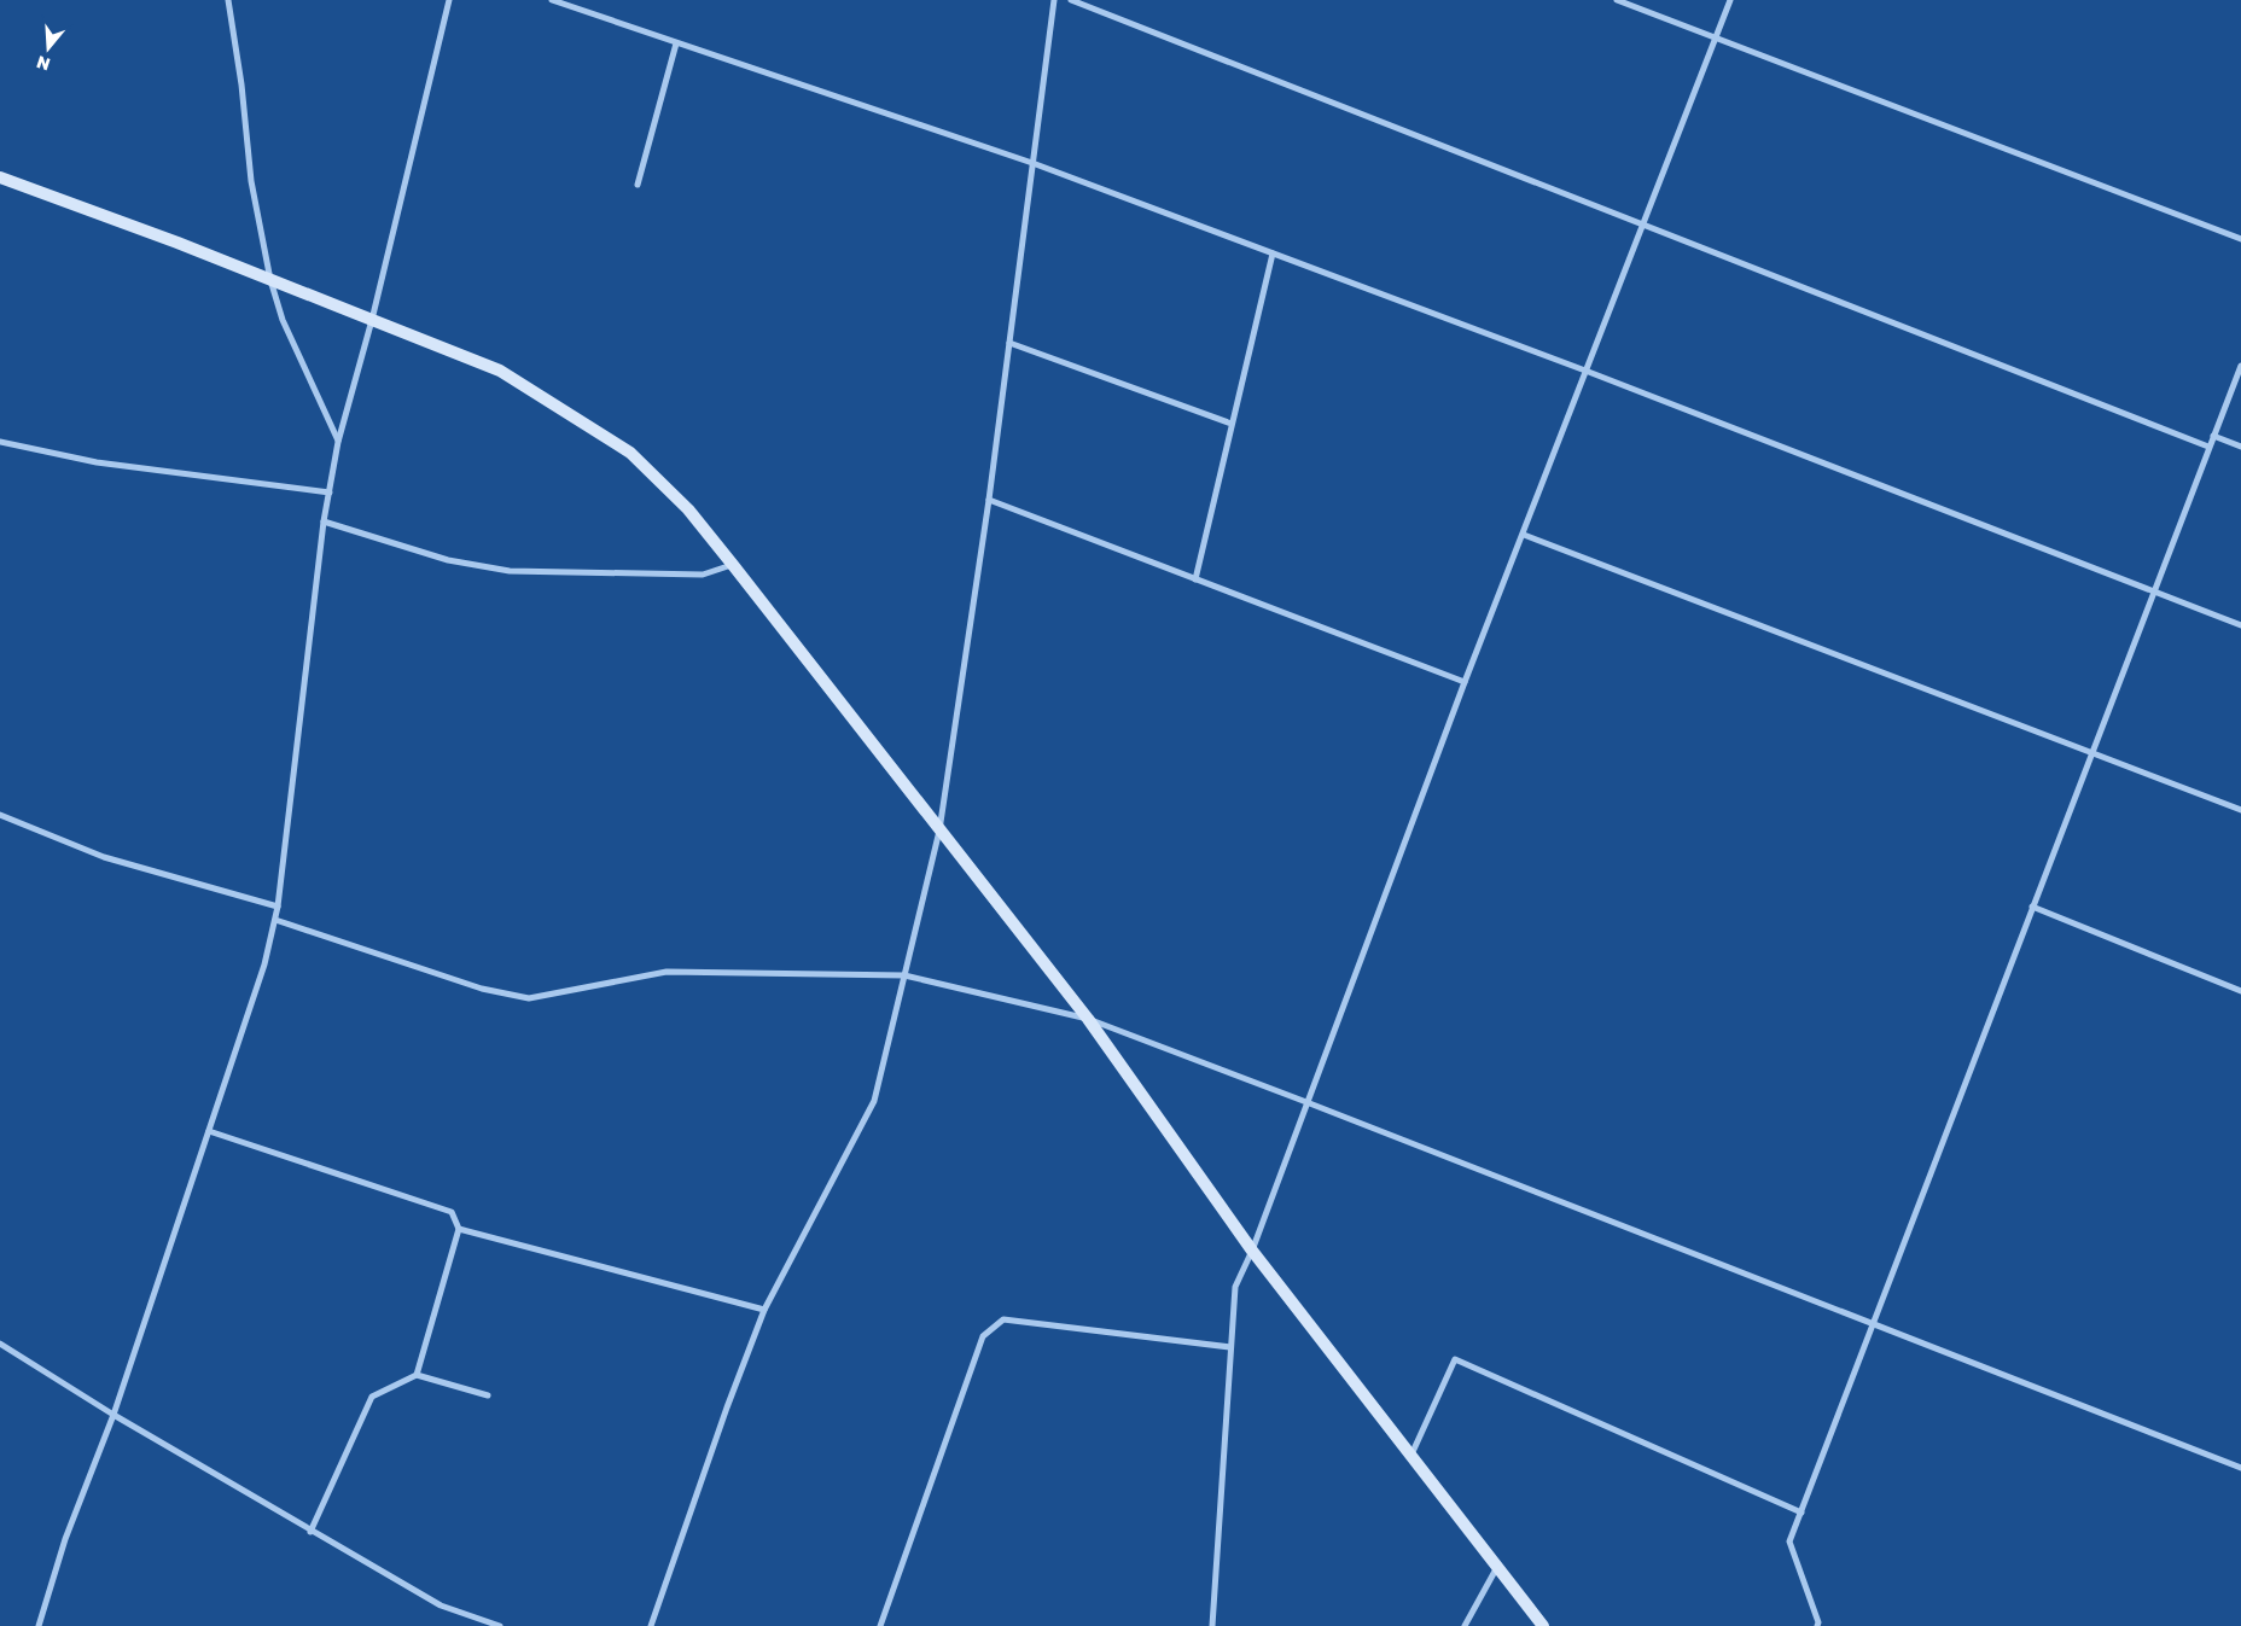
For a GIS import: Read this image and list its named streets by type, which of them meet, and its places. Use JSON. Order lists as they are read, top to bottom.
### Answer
{
  "north": "bottom"
}
